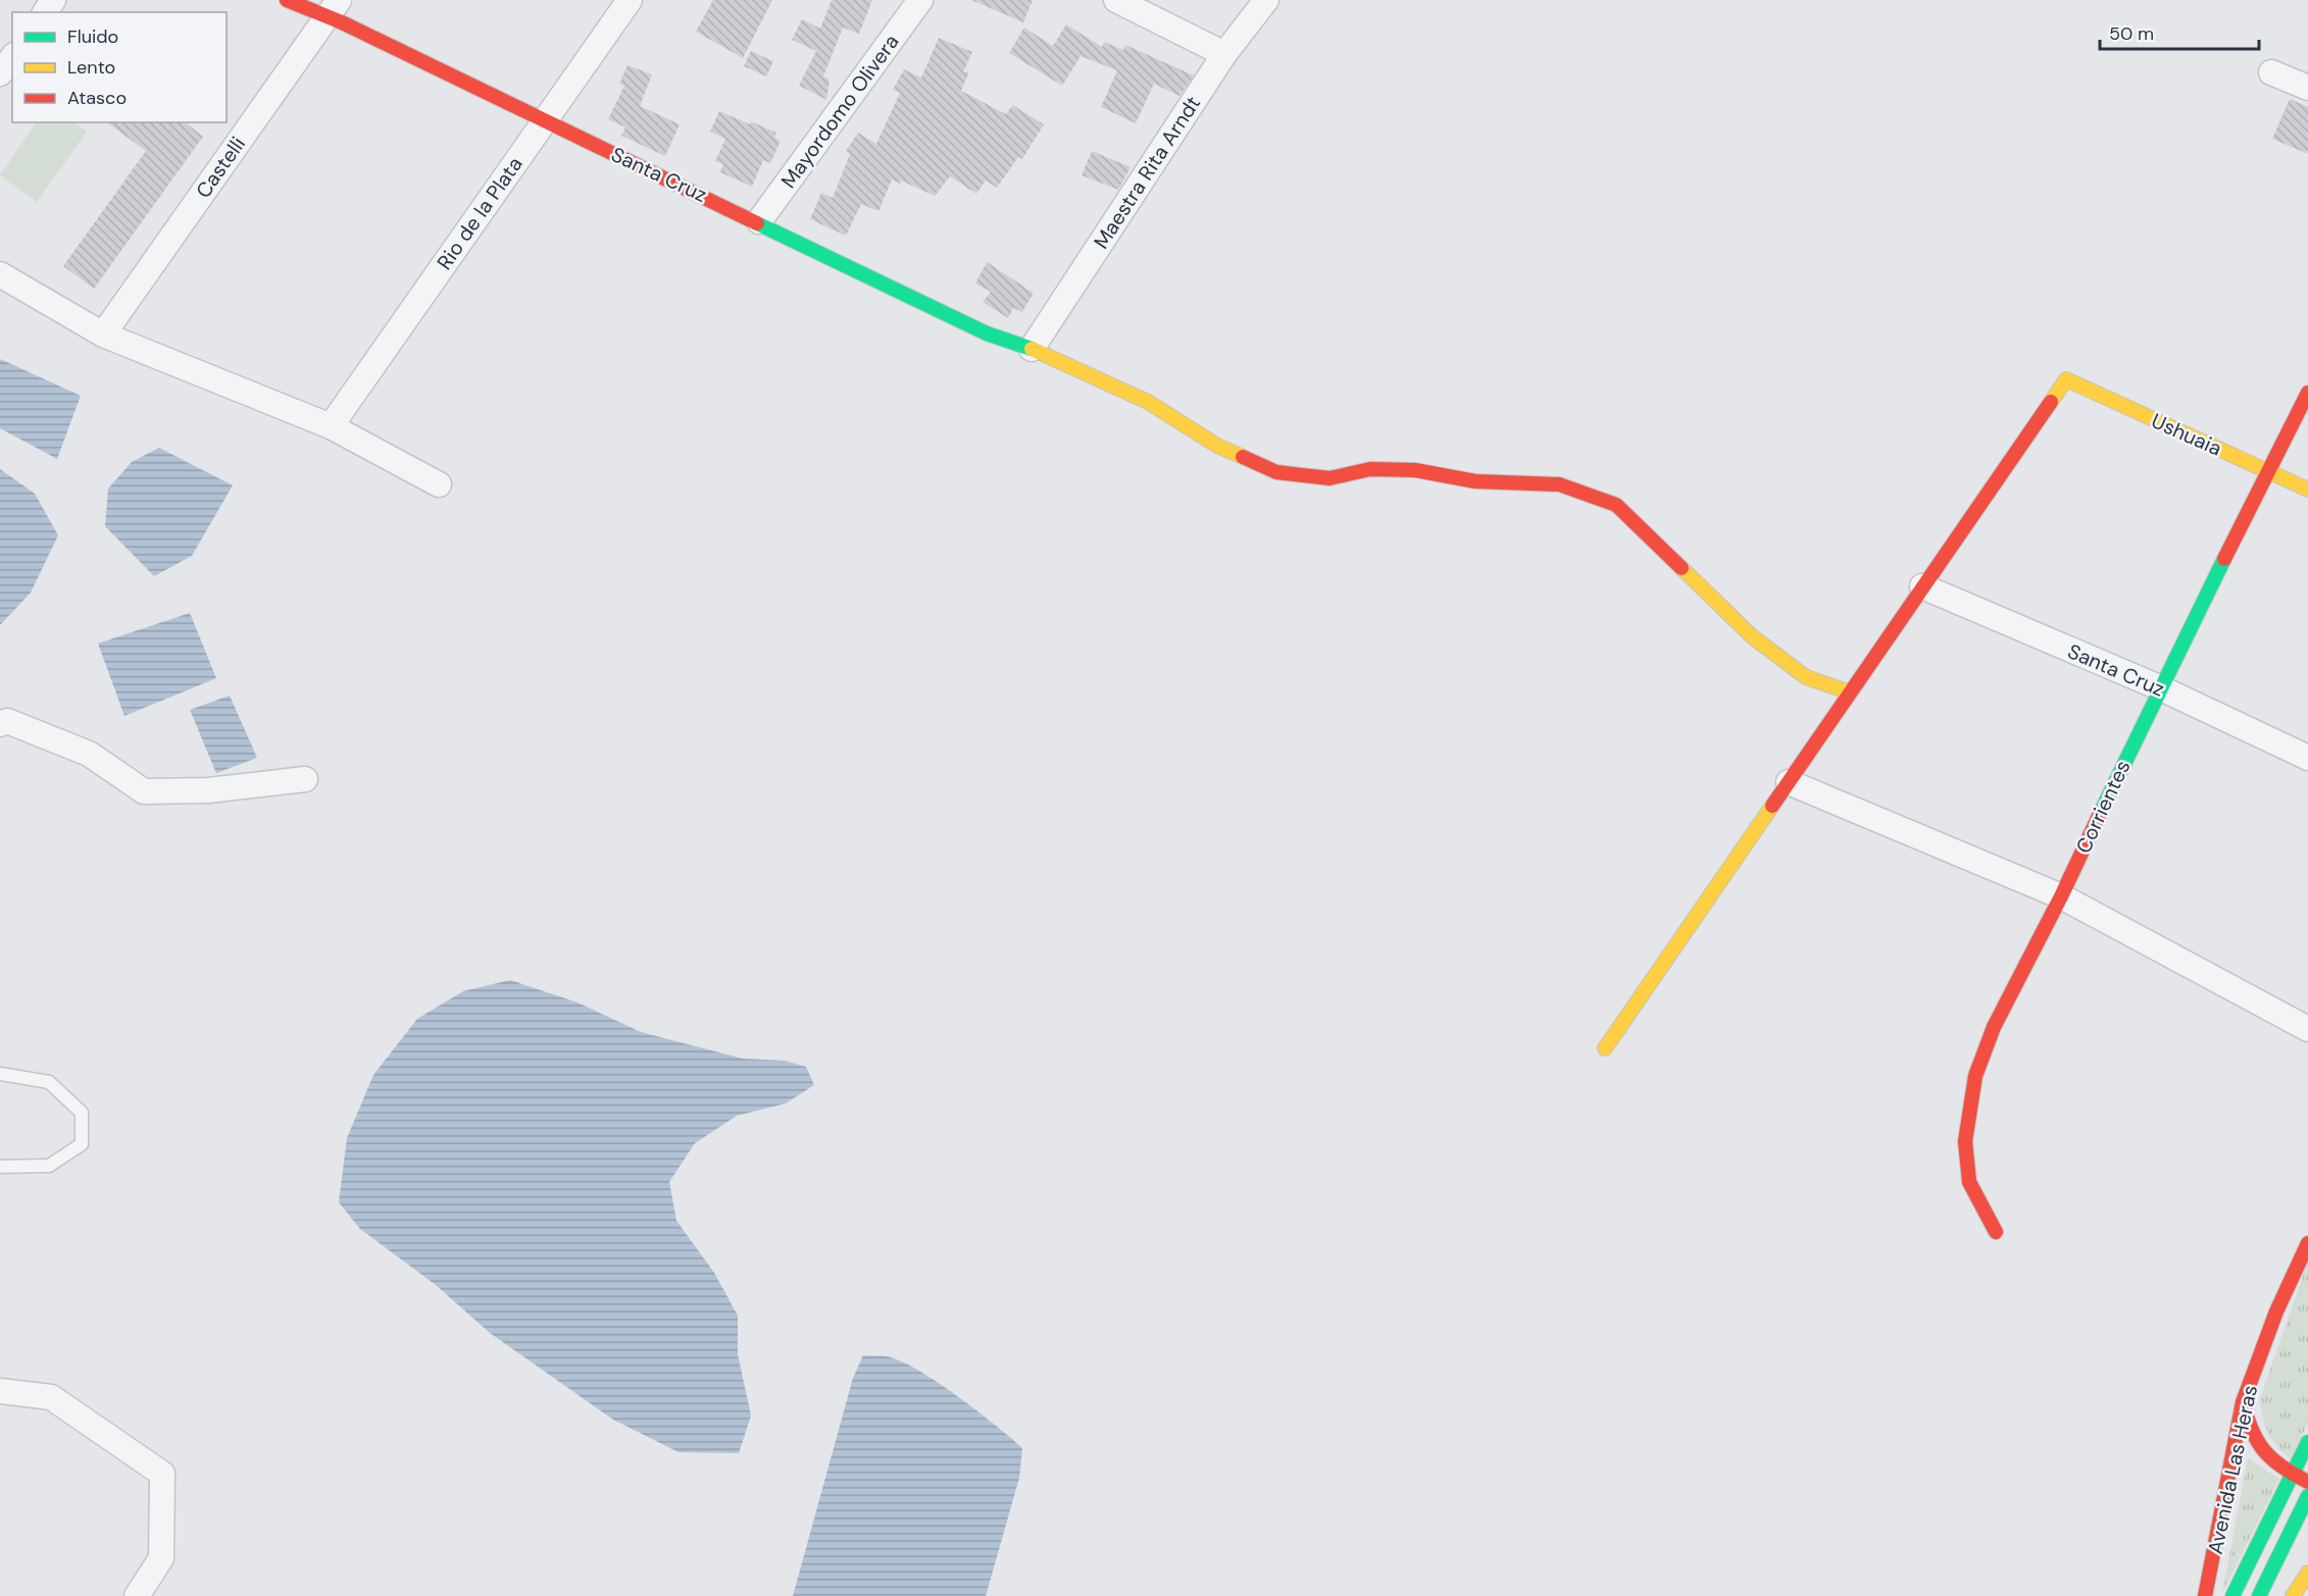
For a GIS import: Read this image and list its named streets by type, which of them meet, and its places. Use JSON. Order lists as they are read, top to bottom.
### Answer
{
  "streets": {
    "street": [
      "Mayordomo Olivera",
      "Castelli",
      "Maestra Rita Arndt",
      "Santa Cruz",
      "Rio de la Plata",
      "Ushuaia",
      "Corrientes",
      "Avenida Las Heras"
    ]
  },
  "crossings": [
    ["Mayordomo Olivera", "Santa Cruz"],
    ["Castelli", "Santa Cruz"],
    ["Maestra Rita Arndt", "Santa Cruz"],
    ["Santa Cruz", "Rio de la Plata"],
    ["Santa Cruz", "Ushuaia"],
    ["Santa Cruz", "Corrientes"],
    ["Ushuaia", "Corrientes"]
  ],
  "legend": ["Fluido", "Lento", "Atasco"],
  "scale_bar": "50 m"
}
